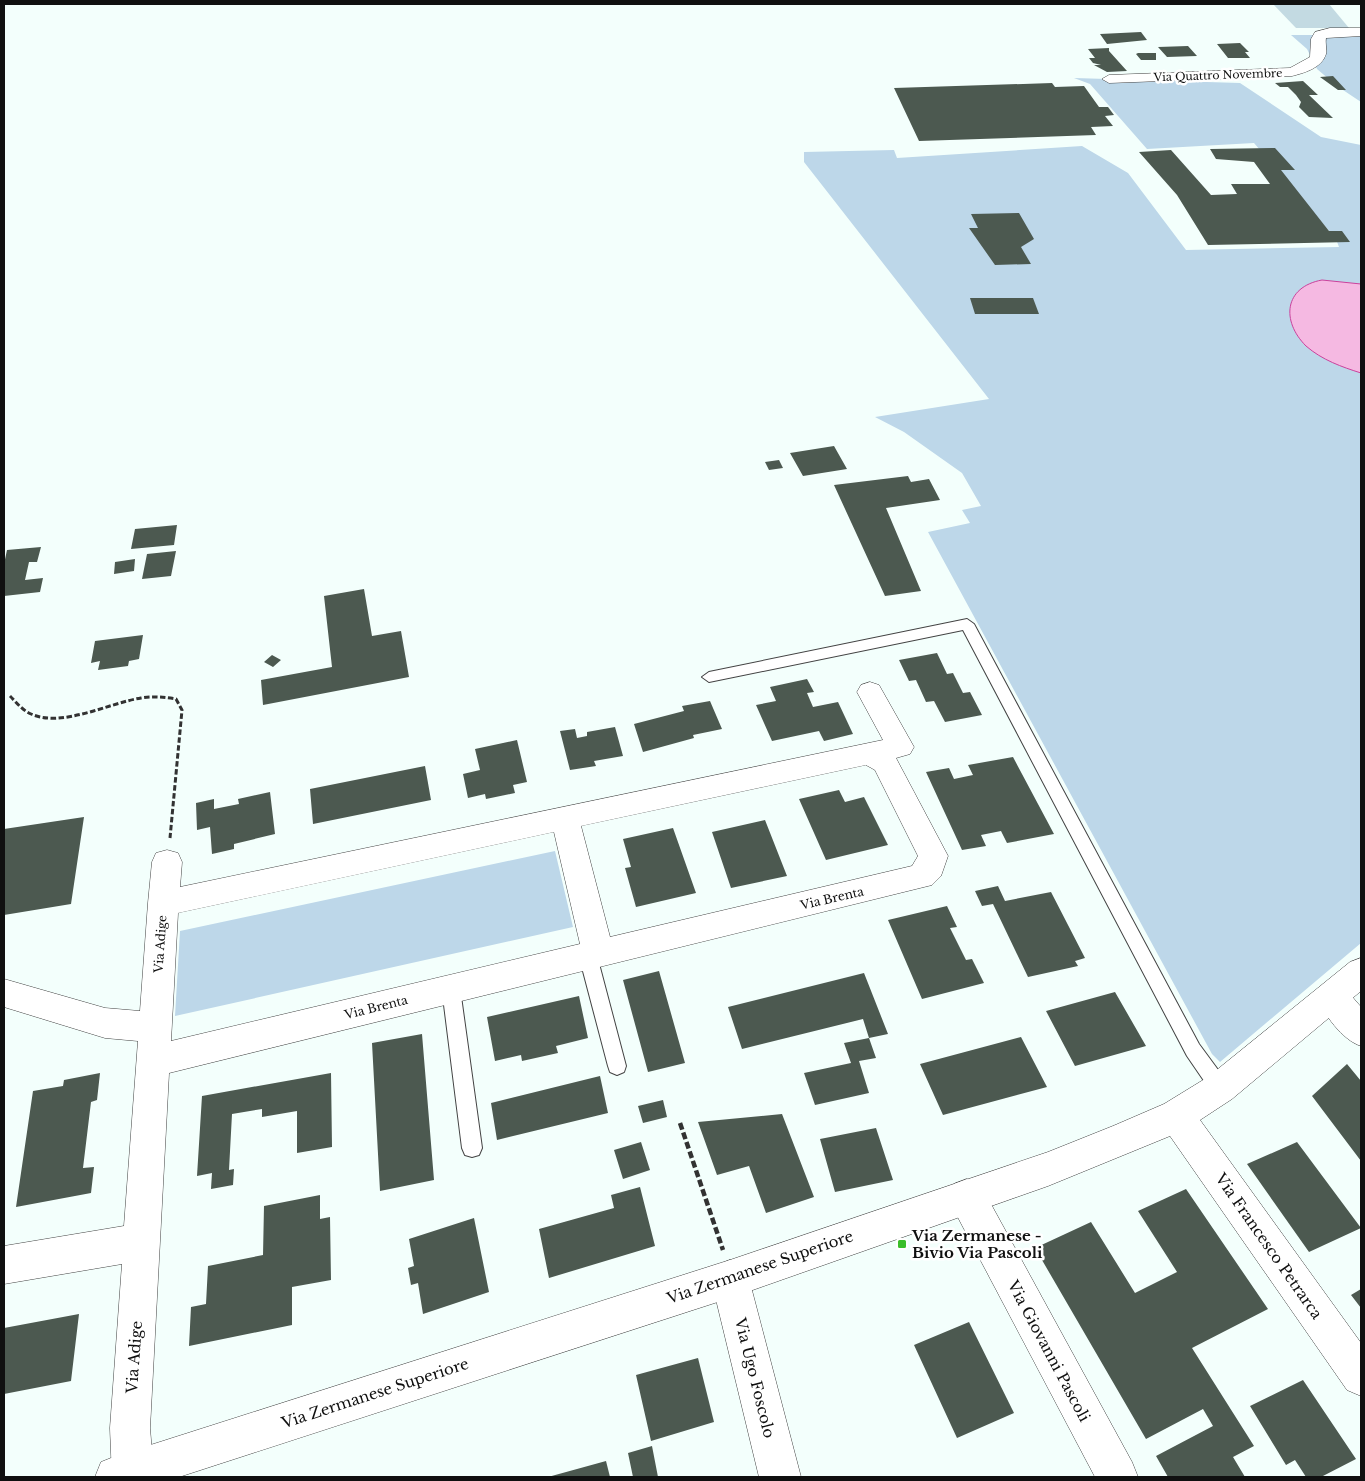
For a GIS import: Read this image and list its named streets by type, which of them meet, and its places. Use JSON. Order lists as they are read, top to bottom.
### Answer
{
  "streets": {
    "street": [
      "Via Quattro Novembre",
      "Via Brenta",
      "Via Adige",
      "Via Francesco Petrarca",
      "Via Zermanese Superiore",
      "Via Giovanni Pascoli",
      "Via Ugo Foscolo"
    ]
  },
  "crossings": [
    ["Via Brenta", "Via Adige"],
    ["Via Adige", "Via Zermanese Superiore"],
    ["Via Francesco Petrarca", "Via Zermanese Superiore"],
    ["Via Zermanese Superiore", "Via Giovanni Pascoli"],
    ["Via Zermanese Superiore", "Via Ugo Foscolo"]
  ],
  "places": {
    "transit": ["Via Zermanese - Bivio Via Pascoli"]
  }
}
